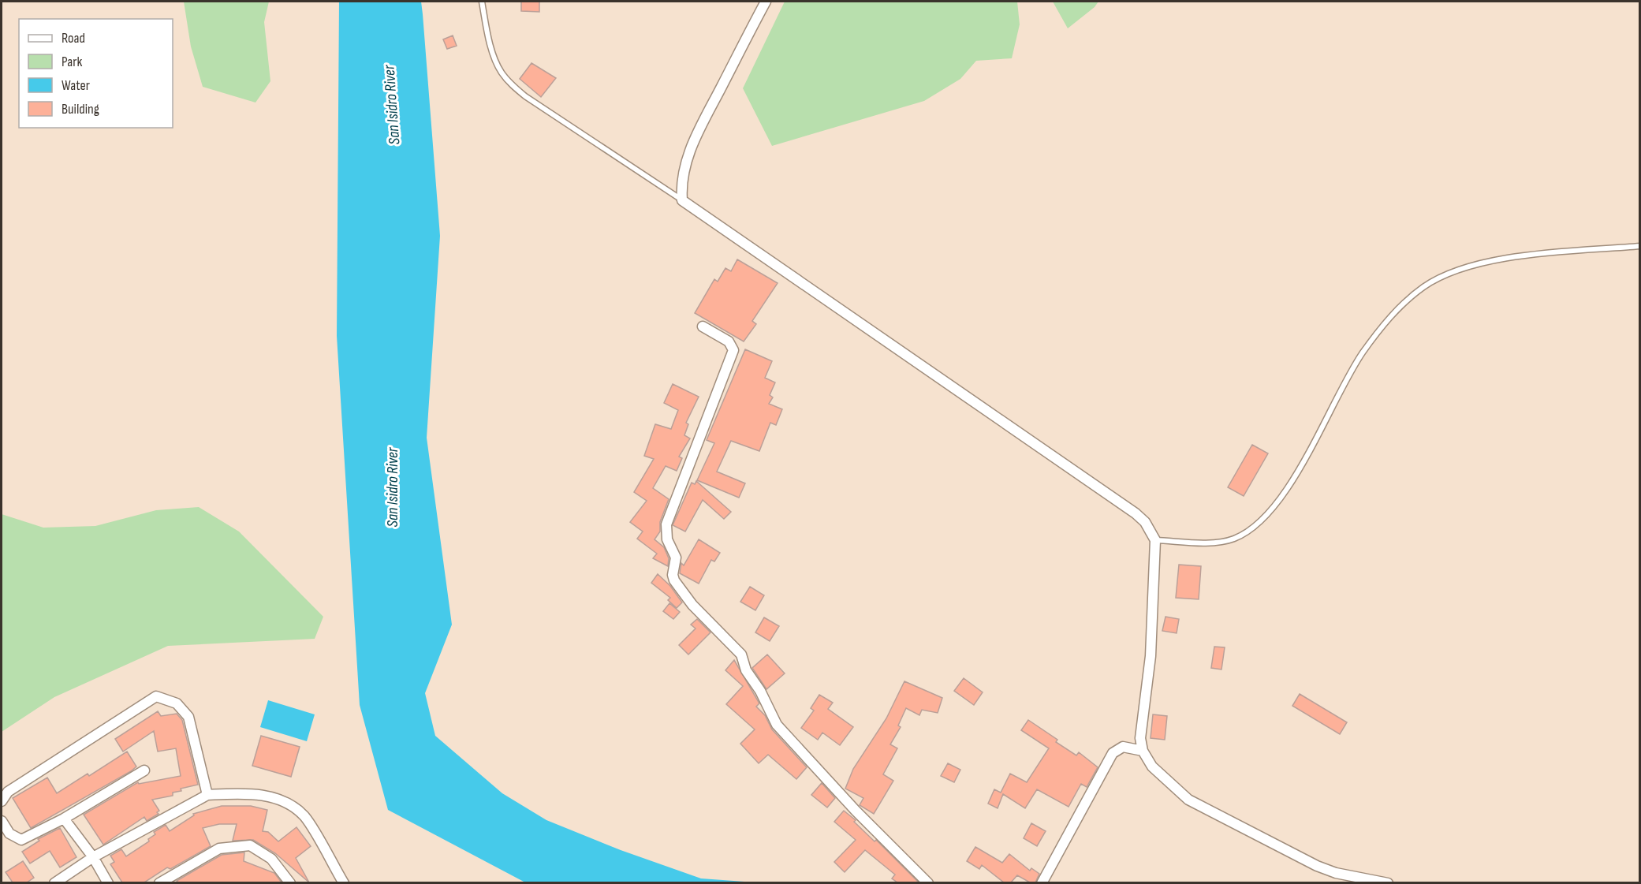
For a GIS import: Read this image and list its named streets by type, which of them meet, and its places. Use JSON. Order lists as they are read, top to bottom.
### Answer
{
  "water": ["San Isidro River"],
  "legend": [
    "Road",
    "Park",
    "Water",
    "Building"
  ]
}
